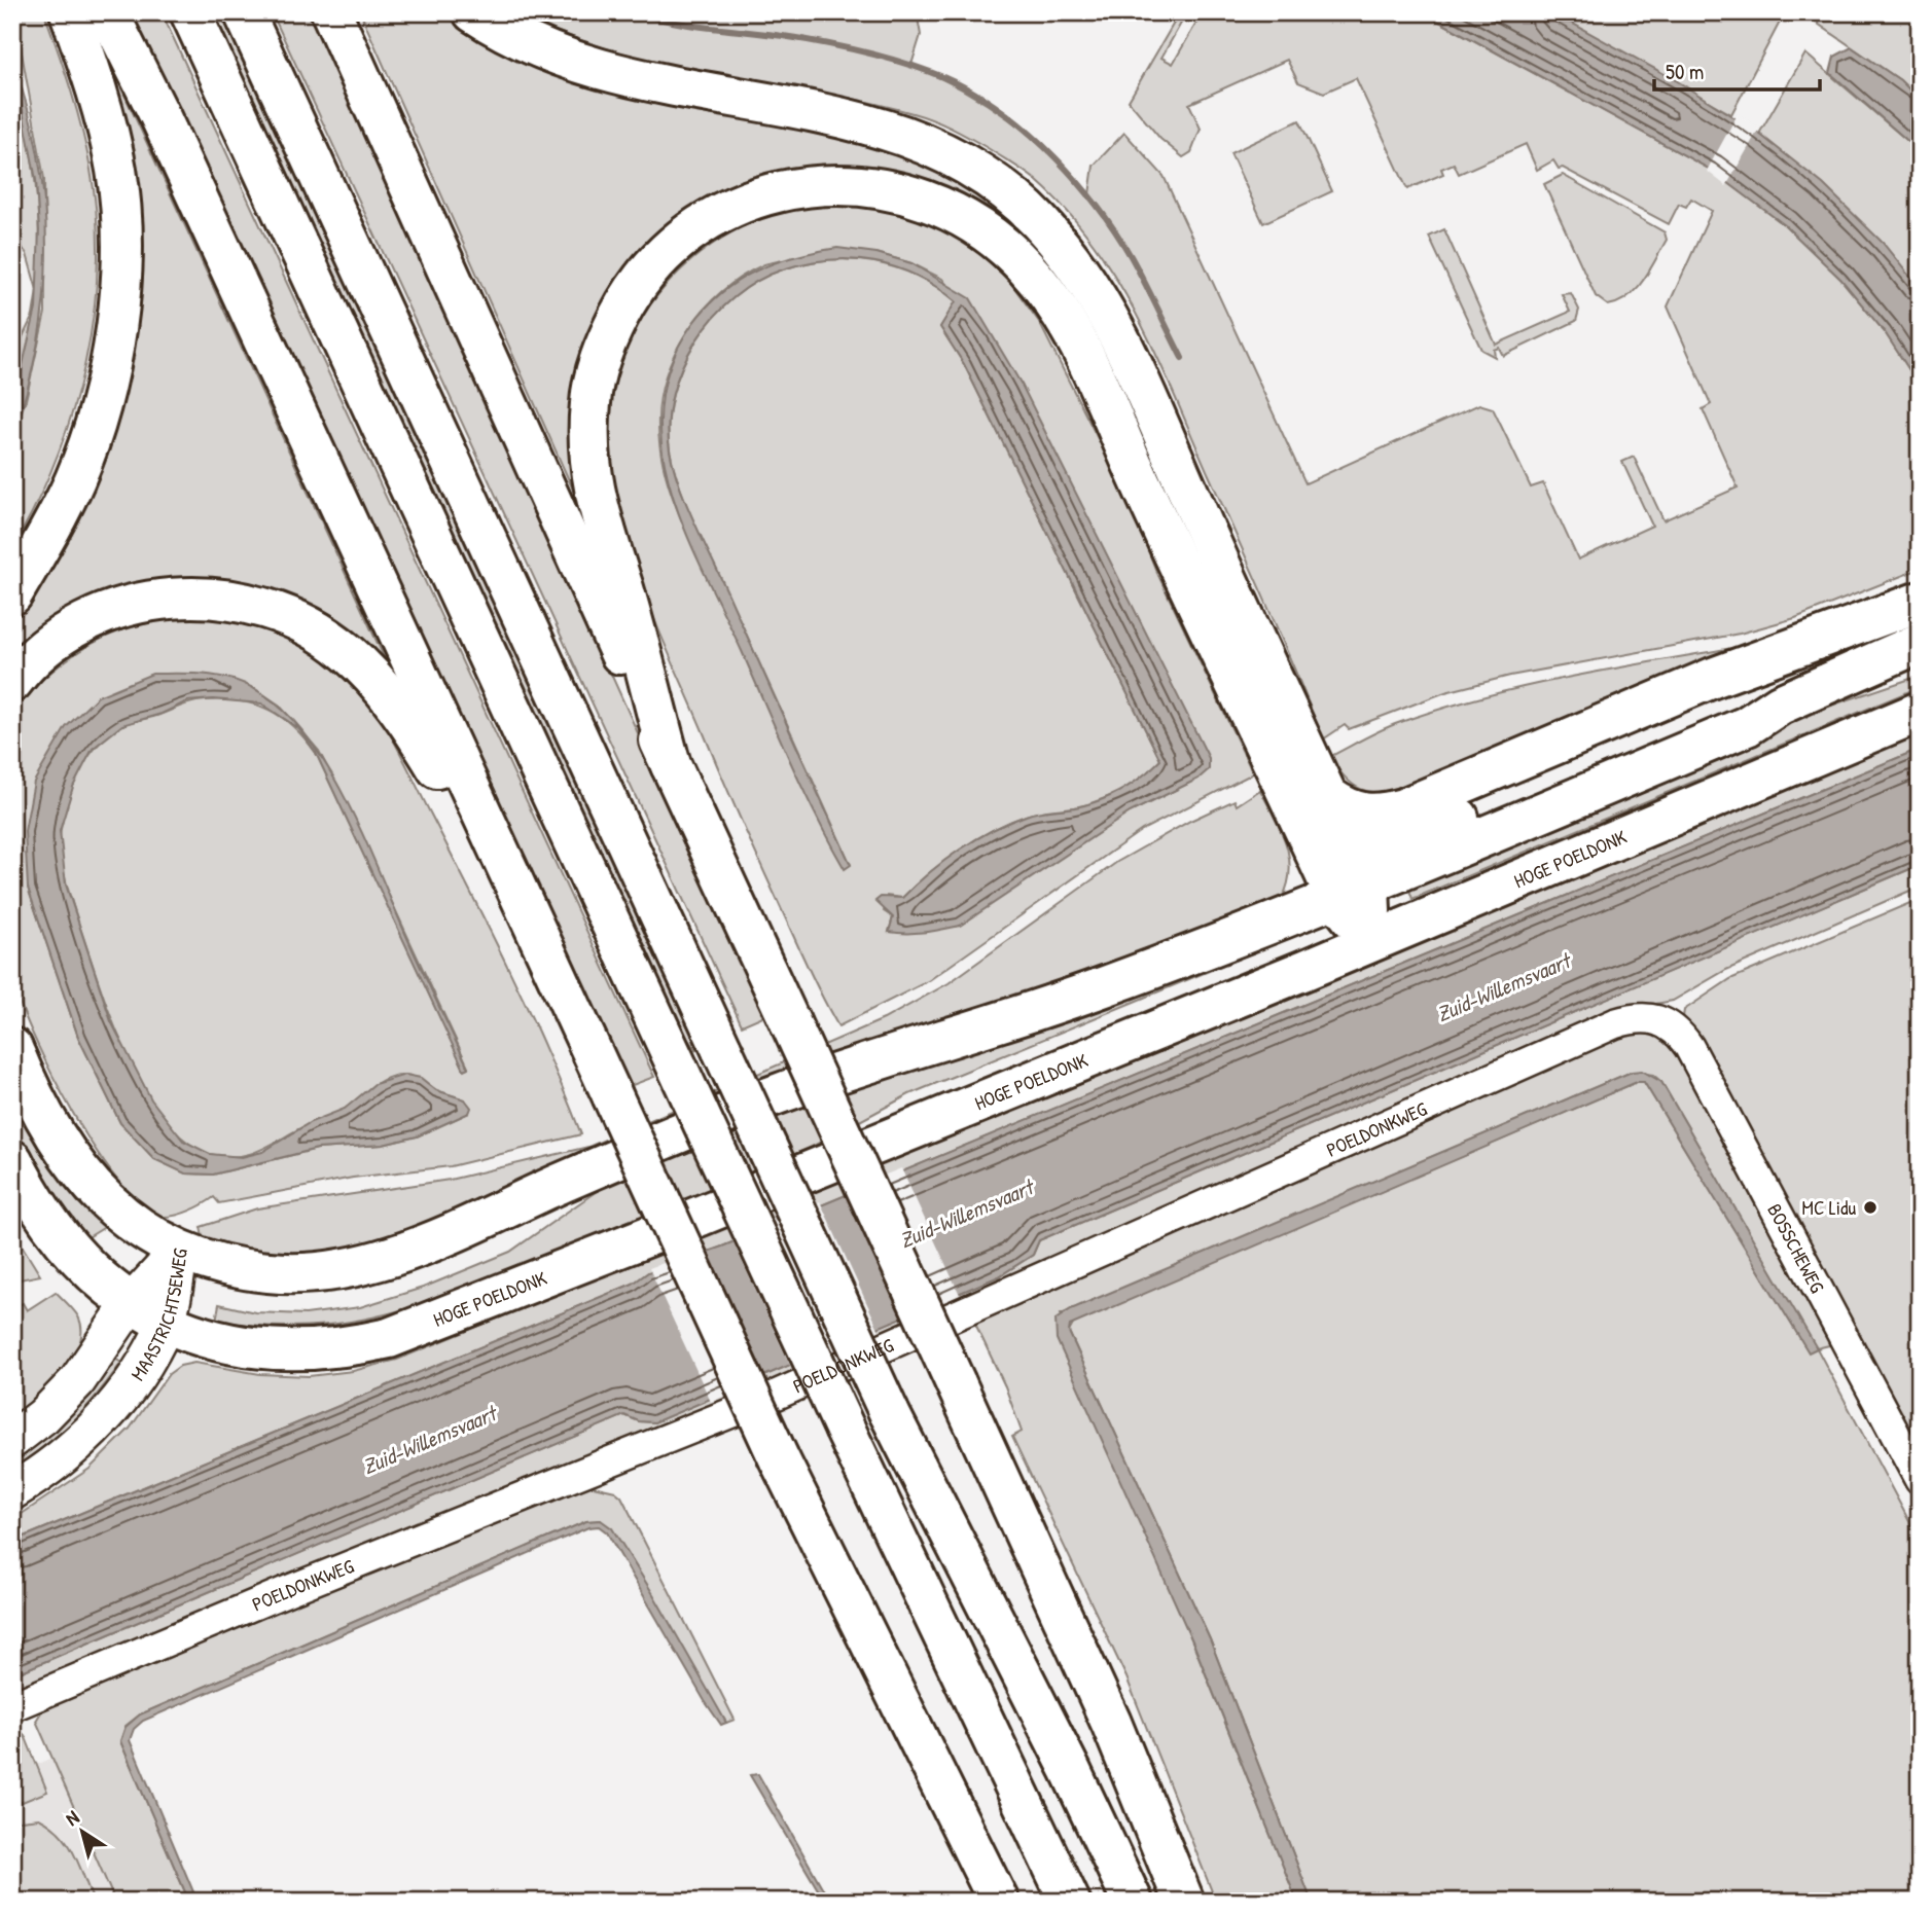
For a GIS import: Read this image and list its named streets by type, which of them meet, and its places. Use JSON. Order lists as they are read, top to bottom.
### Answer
{
  "streets": {
    "highway": ["HOGE POELDONK"],
    "main road": ["MAASTRICHTSEWEG"],
    "street": ["POELDONKWEG", "BOSSCHEWEG"]
  },
  "crossings": [
    ["HOGE POELDONK", "MAASTRICHTSEWEG"],
    ["POELDONKWEG", "BOSSCHEWEG"]
  ],
  "water": ["Zuid-Willemsvaart"],
  "places": ["MC Lidu"],
  "scale_bar": "50 m",
  "north": "top left"
}
